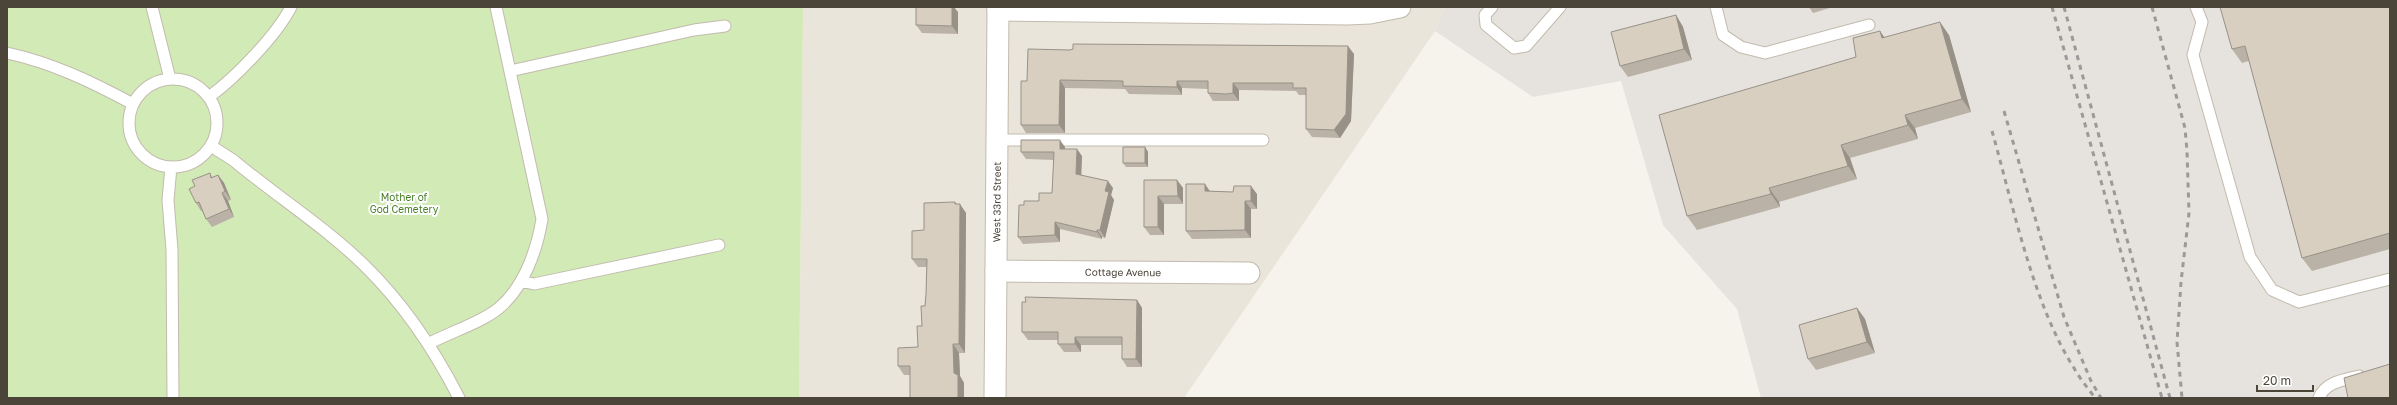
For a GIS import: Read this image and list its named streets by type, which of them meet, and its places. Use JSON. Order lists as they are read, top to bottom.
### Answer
{
  "streets": {
    "street": ["West 33rd Street", "Cottage Avenue"]
  },
  "crossings": [
    ["West 33rd Street", "Cottage Avenue"]
  ],
  "parks": ["Mother of God Cemetery"],
  "scale_bar": "20 m"
}
